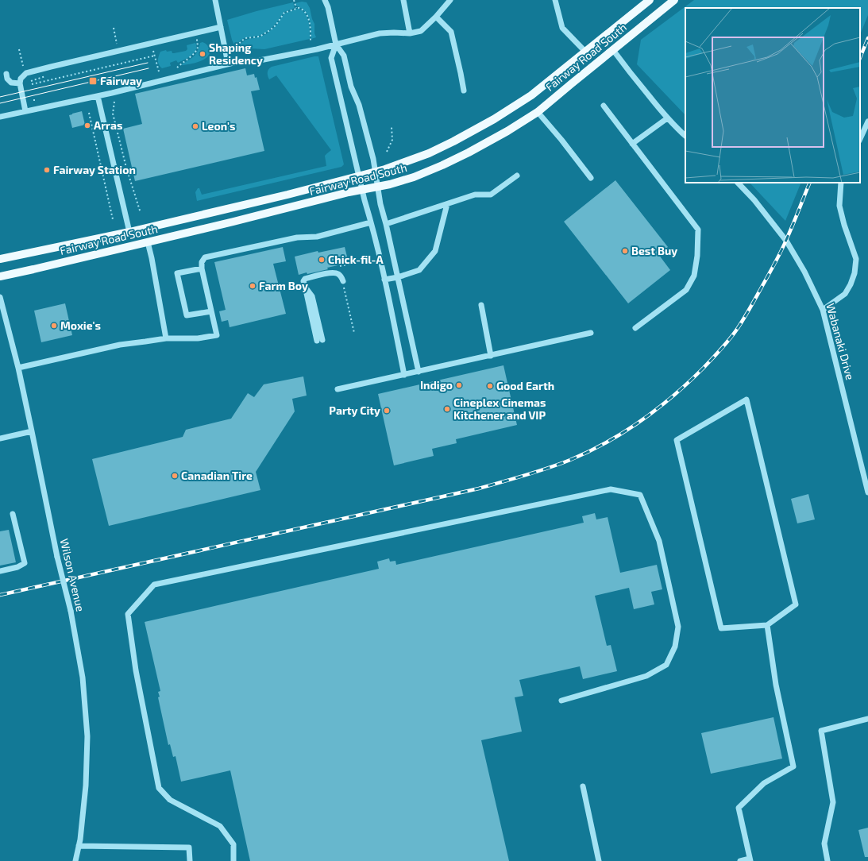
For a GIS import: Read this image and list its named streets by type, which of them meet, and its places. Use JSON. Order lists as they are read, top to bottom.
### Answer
{
  "streets": {
    "main road": ["Fairway Road South"],
    "street": ["Wabanaki Drive", "Wilson Avenue"]
  },
  "places": {
    "other": [
      "Shaping Residency",
      "Arras",
      "Leon's",
      "Fairway Station",
      "Best Buy",
      "Chick-fil-A",
      "Farm Boy",
      "Moxie's",
      "Indigo",
      "Good Earth",
      "Cineplex Cinemas Kitchener and VIP",
      "Party City",
      "Canadian Tire"
    ],
    "transit": ["Fairway"]
  }
}
